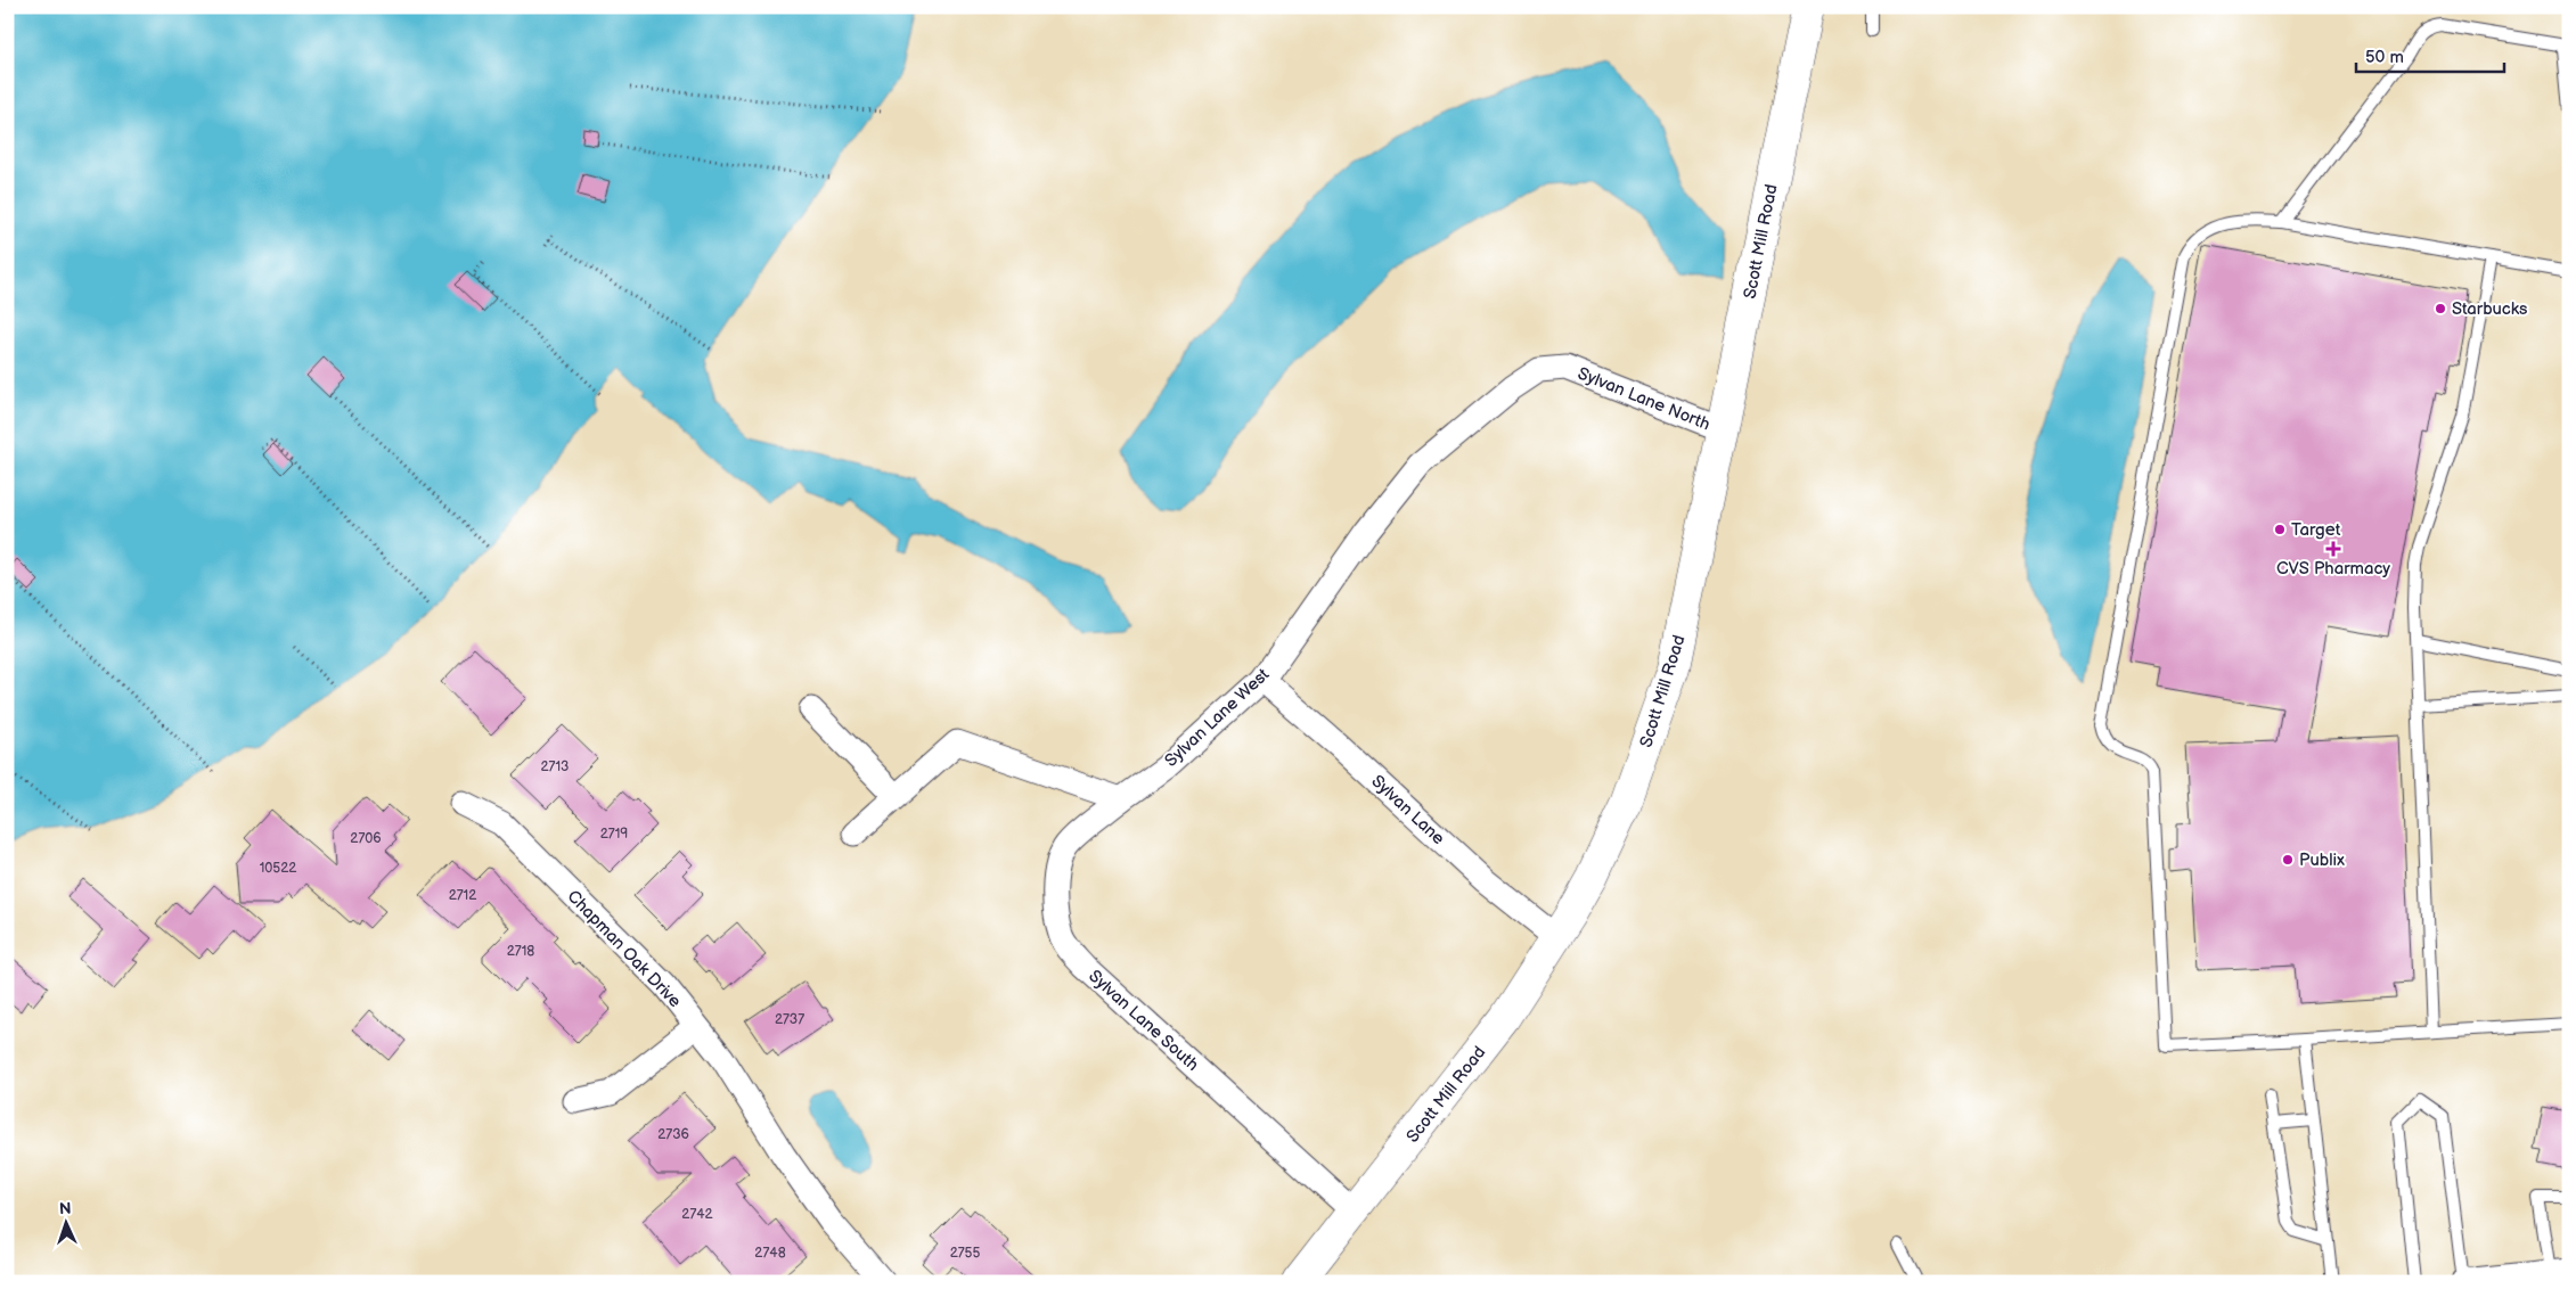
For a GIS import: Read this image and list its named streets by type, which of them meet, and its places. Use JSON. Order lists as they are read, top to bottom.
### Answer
{
  "streets": {
    "street": [
      "Scott Mill Road",
      "Sylvan Lane North",
      "Sylvan Lane West",
      "Sylvan Lane",
      "Chapman Oak Drive",
      "Sylvan Lane South"
    ]
  },
  "crossings": [
    ["Scott Mill Road", "Sylvan Lane North"],
    ["Scott Mill Road", "Sylvan Lane"],
    ["Scott Mill Road", "Sylvan Lane South"],
    ["Sylvan Lane North", "Sylvan Lane West"],
    ["Sylvan Lane West", "Sylvan Lane"],
    ["Sylvan Lane West", "Sylvan Lane South"]
  ],
  "places": {
    "other": ["Starbucks", "Target", "Publix"],
    "health": ["CVS Pharmacy"]
  },
  "house_numbers": [
    "2713",
    "2719",
    "2706",
    "10522",
    "2712",
    "2718",
    "2737",
    "2736",
    "2742",
    "2748",
    "2755"
  ],
  "scale_bar": "50 m",
  "north": "top"
}
